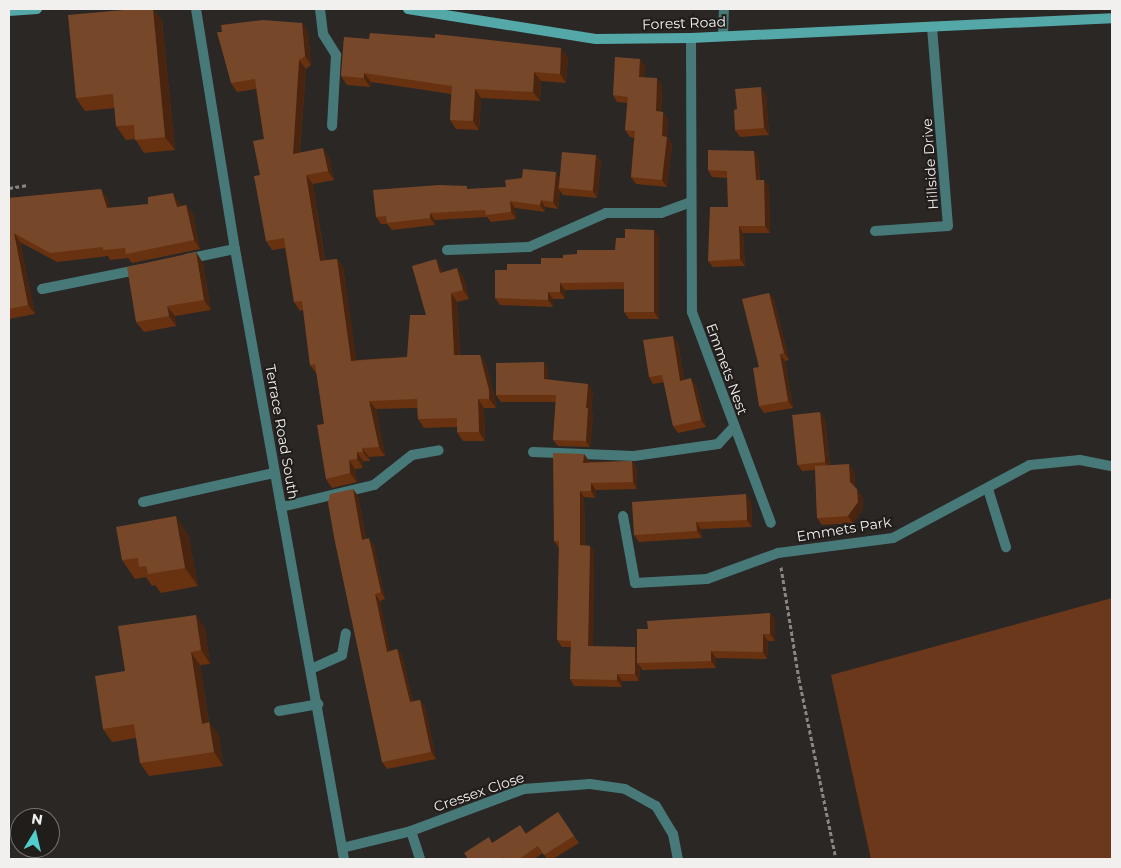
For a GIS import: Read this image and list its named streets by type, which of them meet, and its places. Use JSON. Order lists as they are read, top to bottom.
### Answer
{
  "streets": {
    "main road": ["Forest Road"],
    "street": [
      "Hillside Drive",
      "Emmets Nest",
      "Terrace Road South",
      "Emmets Park",
      "Cressex Close"
    ]
  },
  "crossings": [
    ["Forest Road", "Hillside Drive"],
    ["Forest Road", "Emmets Nest"],
    ["Terrace Road South", "Cressex Close"]
  ],
  "north": "top"
}
